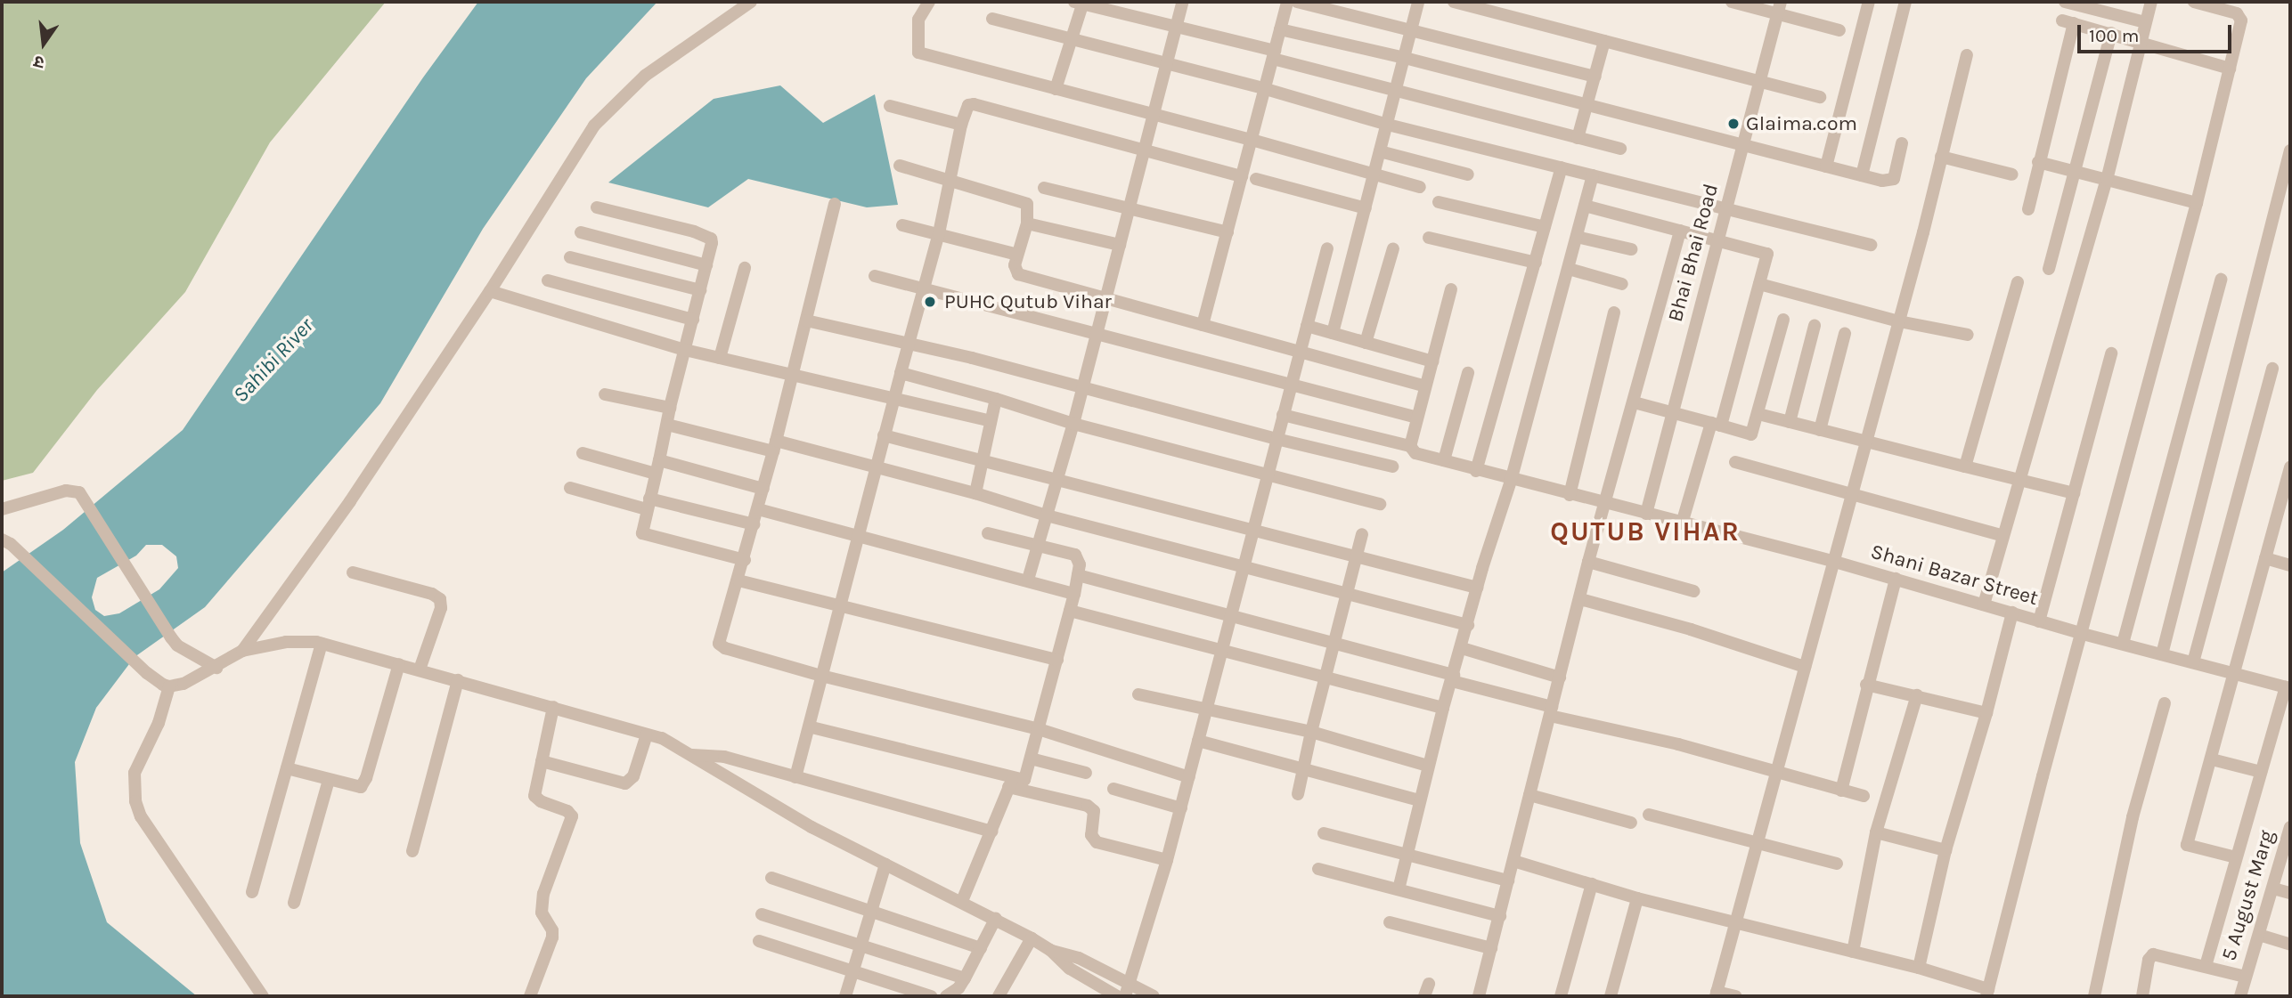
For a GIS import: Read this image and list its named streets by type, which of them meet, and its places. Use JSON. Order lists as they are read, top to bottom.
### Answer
{
  "streets": {
    "street": ["Bhai Bhai Road", "Shani Bazar Street", "5 August Marg"]
  },
  "crossings": [
    ["Bhai Bhai Road", "Shani Bazar Street"]
  ],
  "districts": ["QUTUB VIHAR"],
  "water": ["Sahibi River"],
  "places": ["Glaima.com", "PUHC Qutub Vihar"],
  "scale_bar": "100 m",
  "north": "bottom"
}
